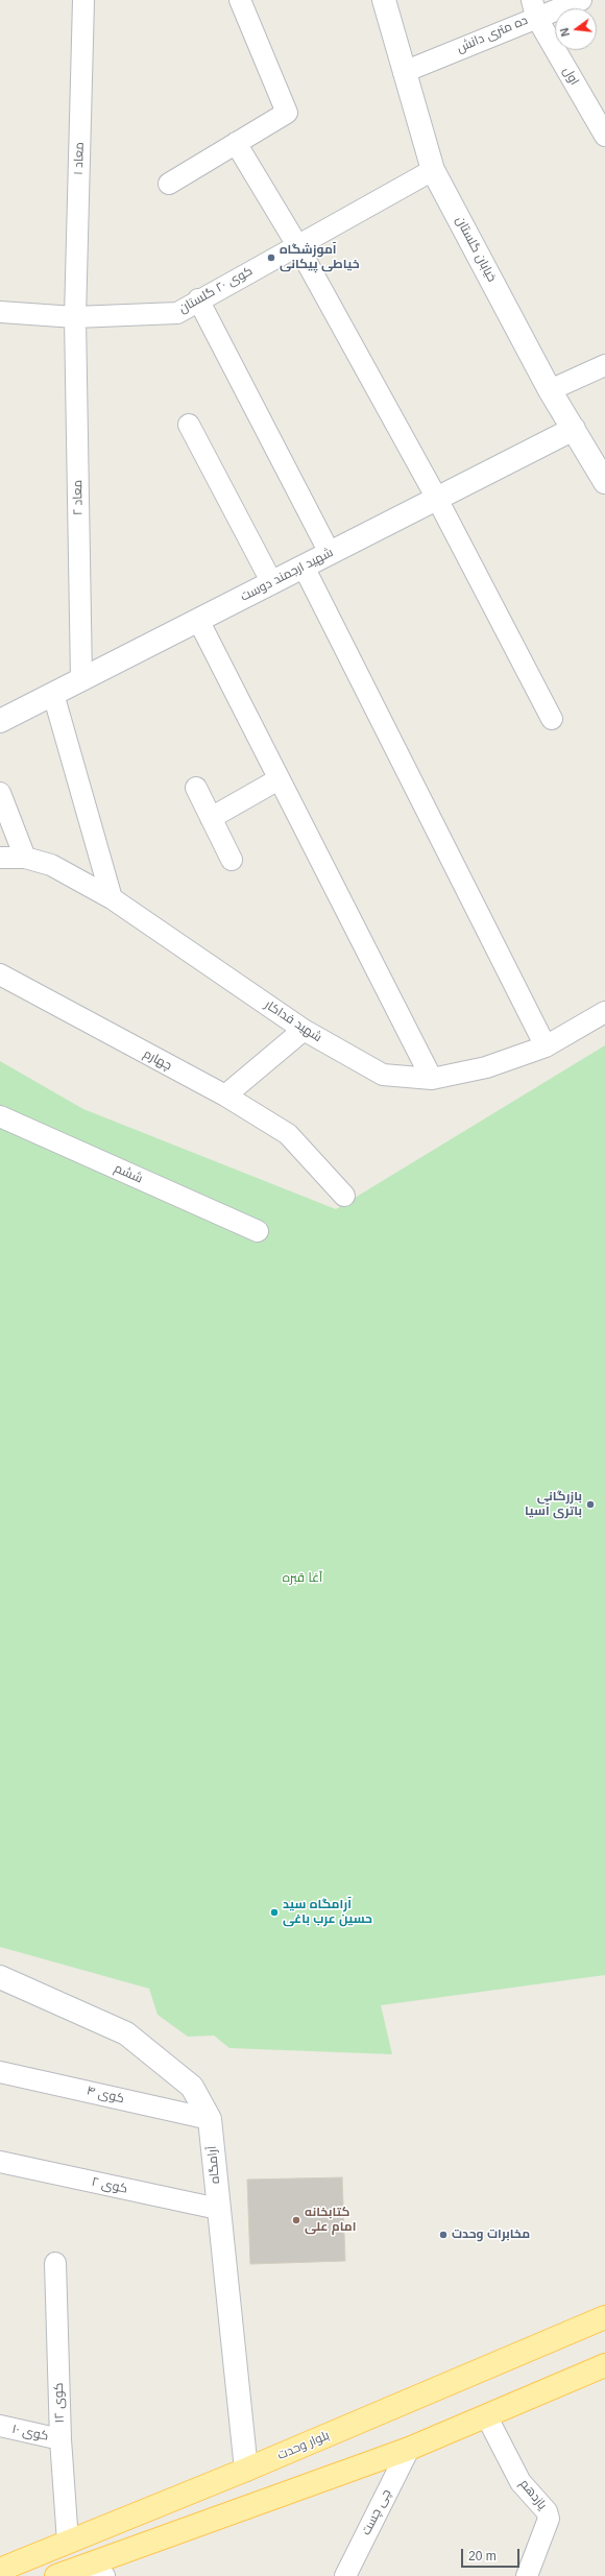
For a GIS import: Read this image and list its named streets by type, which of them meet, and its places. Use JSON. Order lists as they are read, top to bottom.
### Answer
{
  "streets": {
    "main road": [
      "خیابان گلستان",
      "شهید ارجمند دوست",
      "آرامگاه",
      "بلوار وحدت"
    ],
    "street": [
      "ده متری دانش",
      "اول",
      "معاد ۱",
      "کوی ۲۰ گلستان",
      "معاد ۲",
      "شهید فداکار",
      "چهارم",
      "ششم",
      "کوی ۴",
      "کوی ۲",
      "کوی ۱۲",
      "کوی ۱۰",
      "یازدهم",
      "چی چست"
    ]
  },
  "crossings": [
    ["ده متری دانش", "اول"],
    ["ده متری دانش", "خیابان گلستان"],
    ["معاد ۱", "کوی ۲۰ گلستان"],
    ["معاد ۱", "معاد ۲"],
    ["خیابان گلستان", "کوی ۲۰ گلستان"],
    ["خیابان گلستان", "شهید ارجمند دوست"],
    ["کوی ۲۰ گلستان", "معاد ۲"],
    ["معاد ۲", "شهید ارجمند دوست"],
    ["کوی ۴", "آرامگاه"],
    ["آرامگاه", "کوی ۲"],
    ["آرامگاه", "بلوار وحدت"],
    ["کوی ۱۲", "کوی ۱۰"],
    ["کوی ۱۲", "بلوار وحدت"]
  ],
  "parks": ["آغا قبره"],
  "places": [
    "آموزشگاه خیاطی پیکانی",
    "بازرگانی باتری آسیا",
    "آرامگاه سید حسین عرب باغی",
    "کتابخانه امام علی",
    "مخابرات وحدت"
  ],
  "scale_bar": "20 m",
  "north": "left"
}
